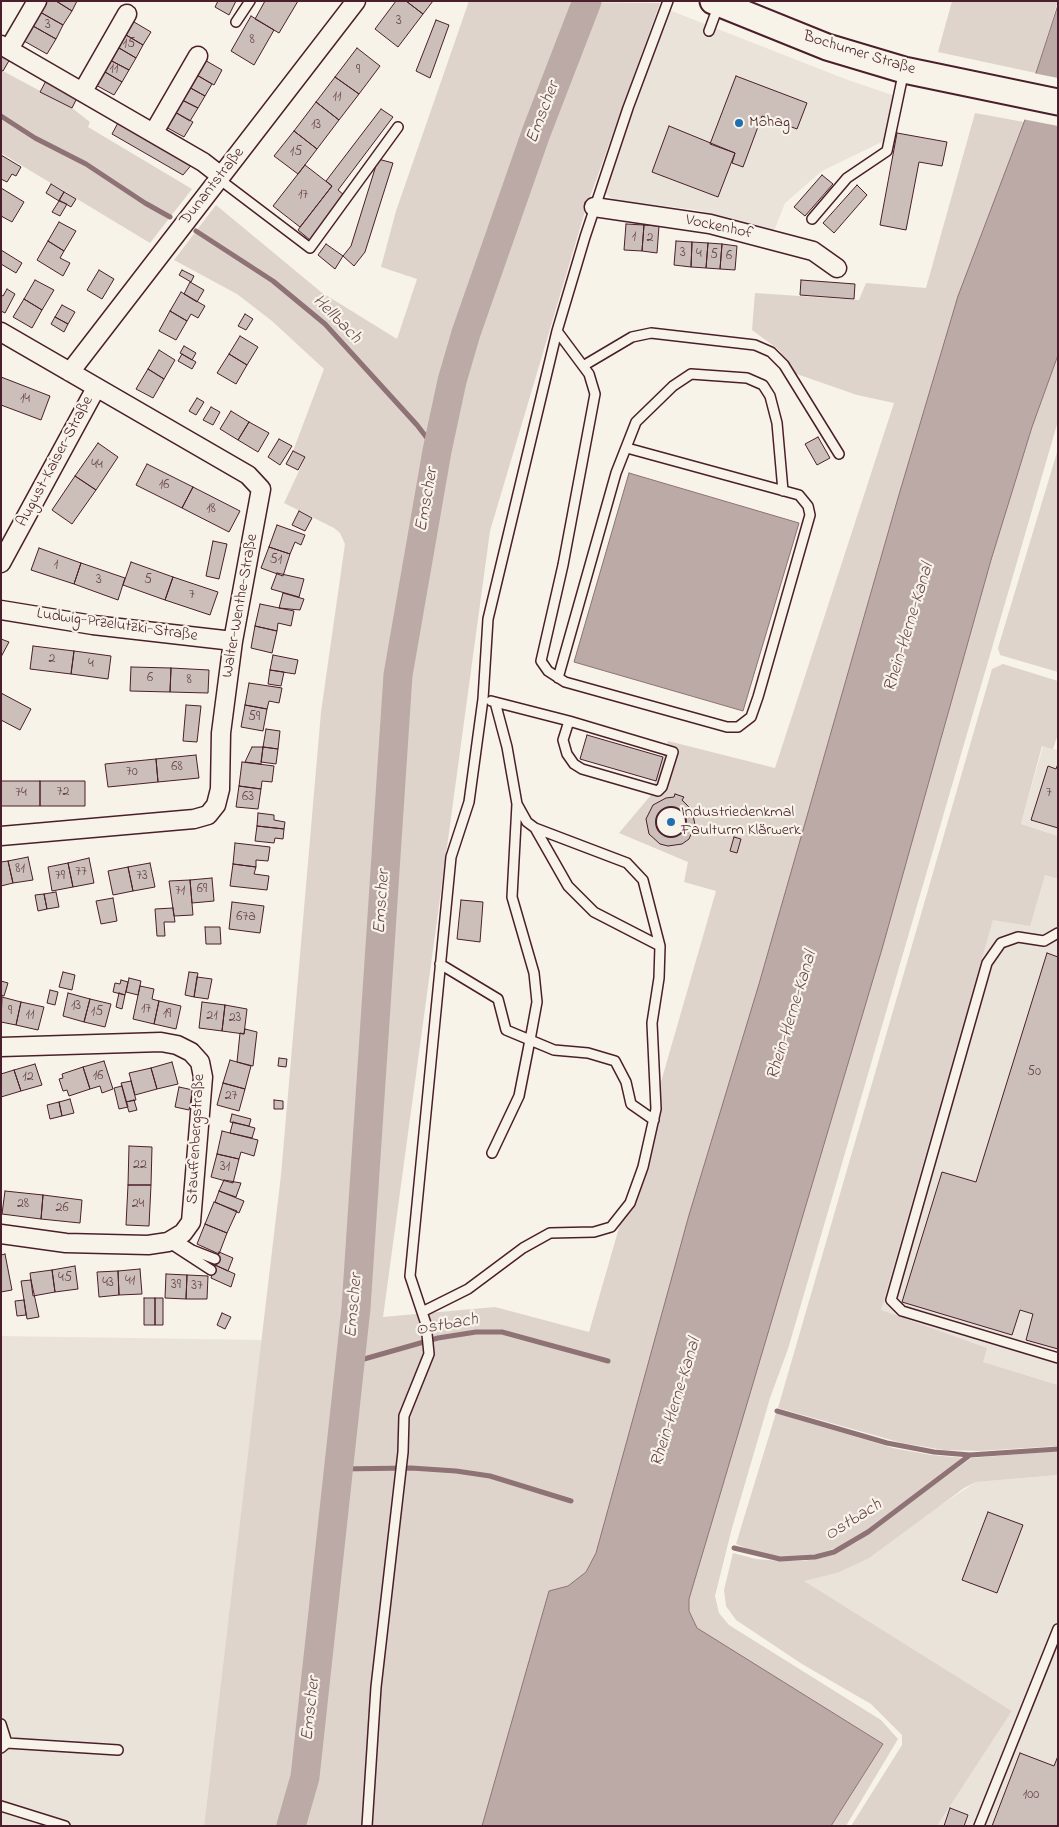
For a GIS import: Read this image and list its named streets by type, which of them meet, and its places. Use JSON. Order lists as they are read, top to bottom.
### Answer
{
  "streets": {
    "main road": ["Bochumer Straße"],
    "street": [
      "Dunantstraße",
      "Vockenhof",
      "August-Kaiser-Straße",
      "Walter-Wenthe-Straße",
      "Ludwig-Przelutzki-Straße",
      "Stauffenbergstraße"
    ]
  },
  "crossings": [
    ["Dunantstraße", "Walter-Wenthe-Straße"],
    ["August-Kaiser-Straße", "Walter-Wenthe-Straße"],
    ["Walter-Wenthe-Straße", "Ludwig-Przelutzki-Straße"]
  ],
  "water": [
    "Emscher",
    "Hellbach",
    "Rhein-Herne-Kanal",
    "Ostbach"
  ],
  "places": ["Mohag", "Industriedenkmal Faulturm Klärwerk"],
  "house_numbers": [
    "3",
    "3",
    "8",
    "15",
    "11",
    "9",
    "11",
    "13",
    "15",
    "17",
    "1",
    "2",
    "3",
    "4",
    "5",
    "6",
    "14",
    "44",
    "16",
    "18",
    "51",
    "1",
    "3",
    "5",
    "7",
    "2",
    "4",
    "6",
    "8",
    "59",
    "68",
    "70",
    "72",
    "74",
    "7",
    "63",
    "81",
    "77",
    "79",
    "73",
    "69",
    "71",
    "67a",
    "13",
    "17",
    "9",
    "15",
    "19",
    "11",
    "21",
    "23",
    "50",
    "16",
    "12",
    "27",
    "22",
    "31",
    "28",
    "24",
    "26",
    "45",
    "41",
    "43",
    "39",
    "37",
    "100"
  ]
}
